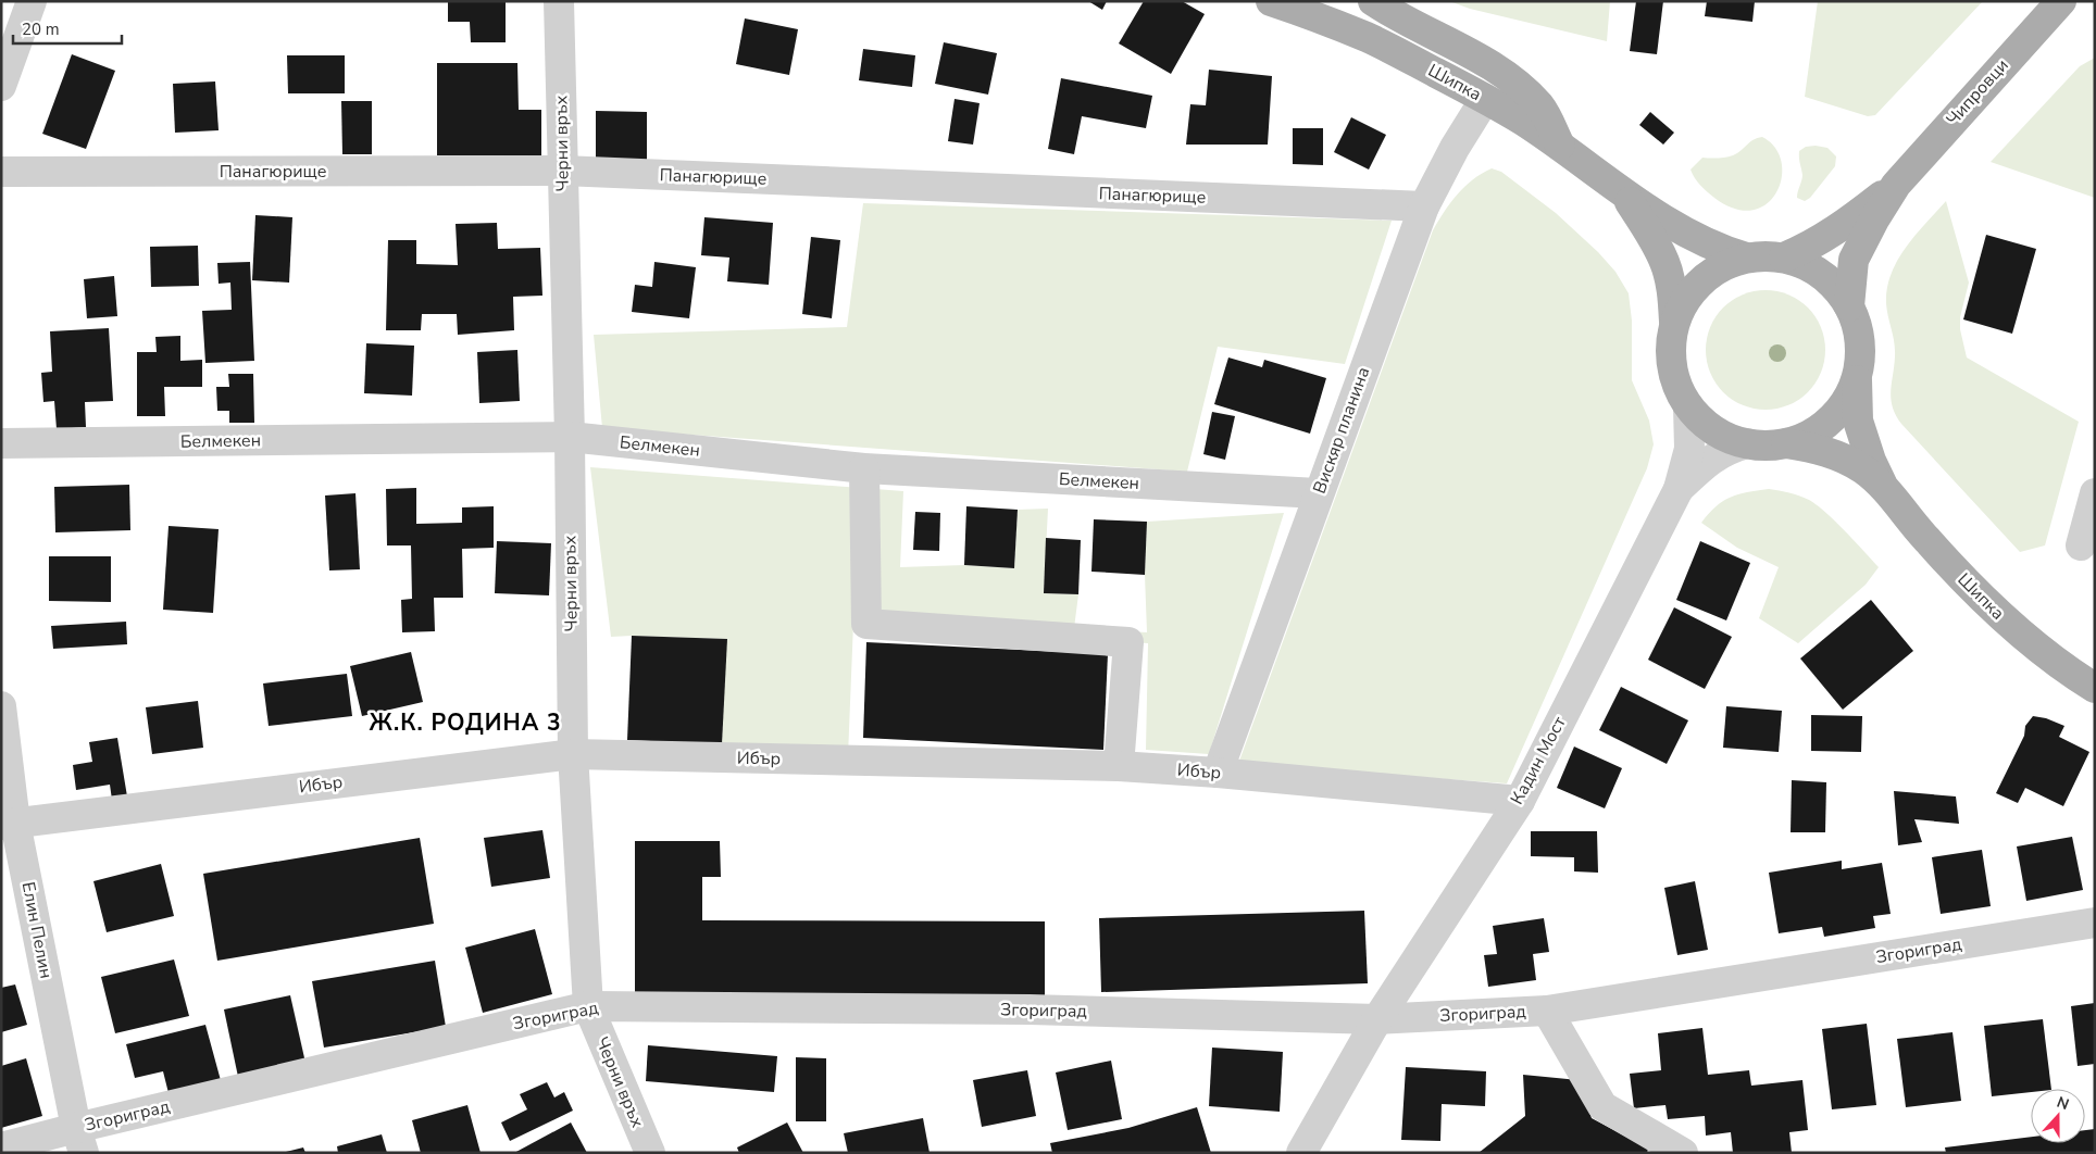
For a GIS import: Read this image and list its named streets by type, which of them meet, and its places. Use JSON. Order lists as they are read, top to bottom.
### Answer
{
  "streets": {
    "main road": ["Шипка", "Чипровци"],
    "street": [
      "Черни връх",
      "Панагюрище",
      "Вискяр планина",
      "Белмекен",
      "Ибър",
      "Кадин Мост",
      "Елин Пелин",
      "Згориград"
    ]
  },
  "crossings": [
    ["Шипка", "Чипровци"],
    ["Шипка", "Вискяр планина"],
    ["Шипка", "Кадин Мост"],
    ["Чипровци", "Кадин Мост"],
    ["Черни връх", "Панагюрище"],
    ["Черни връх", "Белмекен"],
    ["Черни връх", "Ибър"],
    ["Черни връх", "Згориград"],
    ["Панагюрище", "Вискяр планина"],
    ["Вискяр планина", "Белмекен"],
    ["Вискяр планина", "Ибър"],
    ["Ибър", "Кадин Мост"],
    ["Ибър", "Елин Пелин"],
    ["Кадин Мост", "Згориград"],
    ["Елин Пелин", "Згориград"]
  ],
  "districts": ["Ж.К. РОДИНА 3"],
  "scale_bar": "20 m",
  "north": "top"
}
